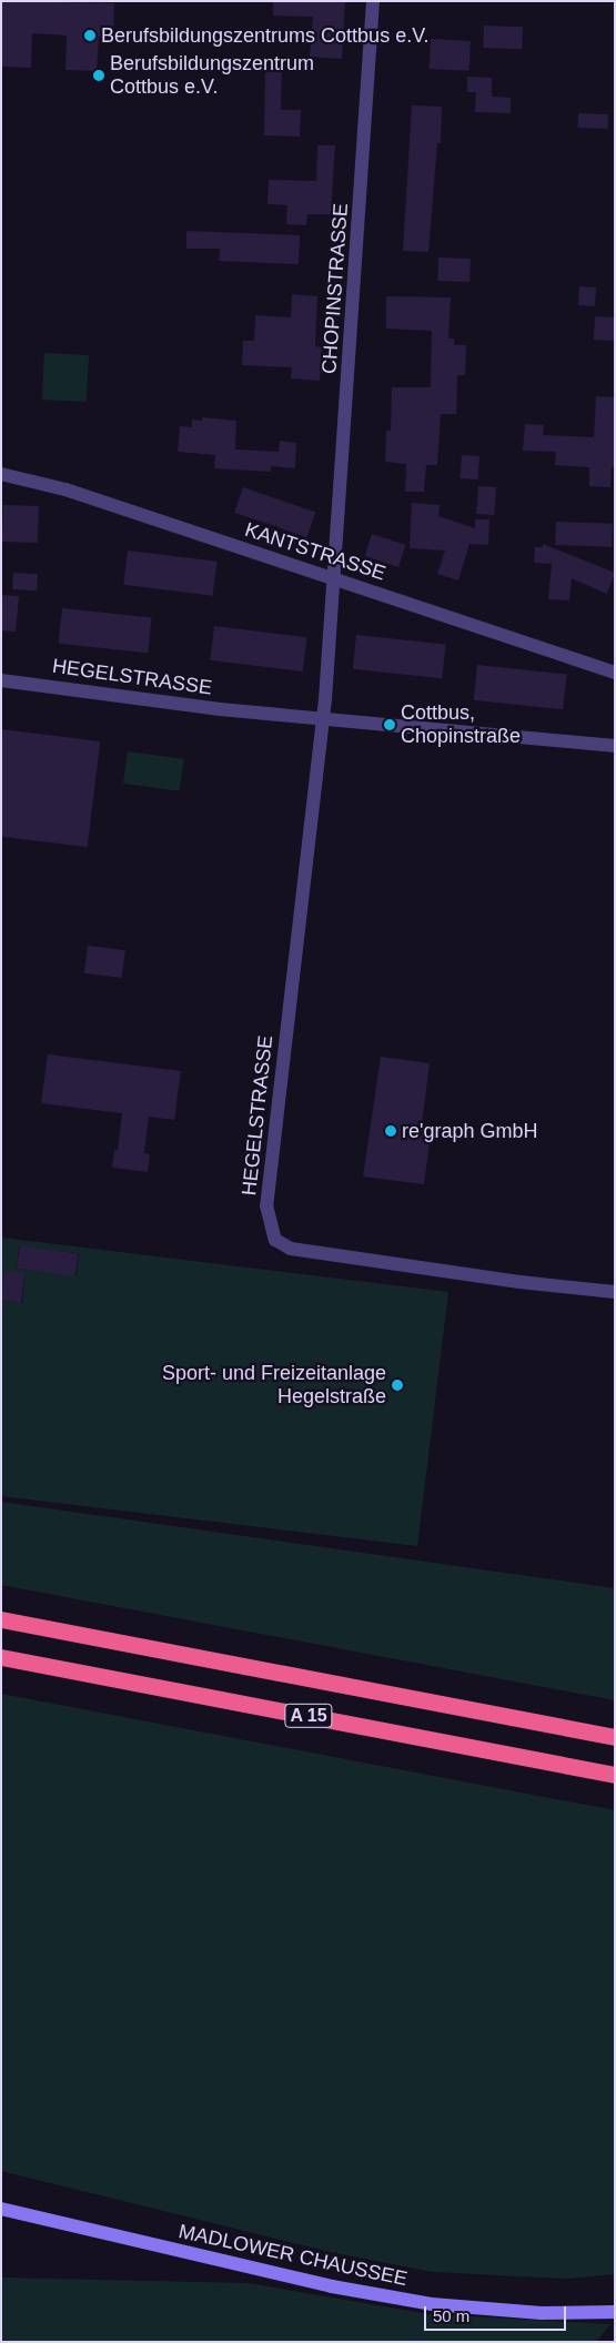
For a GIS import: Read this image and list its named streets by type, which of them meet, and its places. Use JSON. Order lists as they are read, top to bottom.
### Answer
{
  "streets": {
    "highway": ["A 15"],
    "main road": ["MADLOWER CHAUSSEE"],
    "street": ["CHOPINSTRASSE", "KANTSTRASSE", "HEGELSTRASSE"]
  },
  "crossings": [
    ["CHOPINSTRASSE", "KANTSTRASSE"],
    ["CHOPINSTRASSE", "HEGELSTRASSE"],
    ["KANTSTRASSE", "HEGELSTRASSE"]
  ],
  "places": [
    "Berufsbildungszentrums Cottbus e.V.",
    "Berufsbildungszentrum Cottbus e.V.",
    "Cottbus, Chopinstraße",
    "re'graph GmbH",
    "Sport- und Freizeitanlage Hegelstraße"
  ],
  "scale_bar": "50 m"
}
